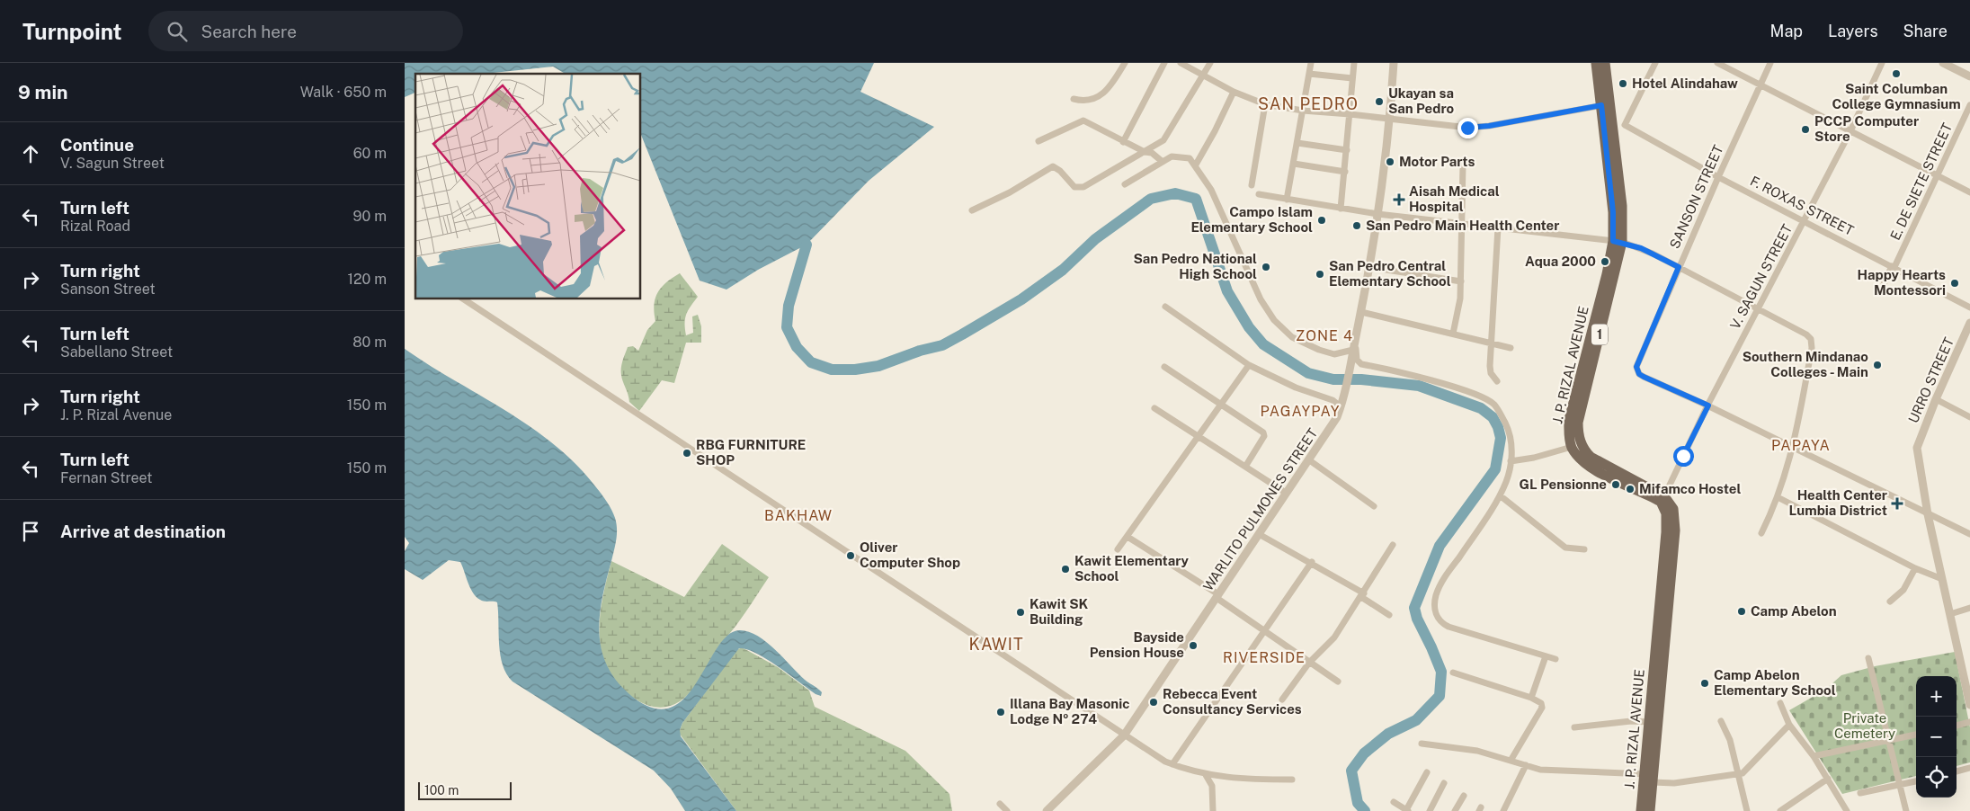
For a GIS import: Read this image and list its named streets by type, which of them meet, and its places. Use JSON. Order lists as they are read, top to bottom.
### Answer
{
  "streets": {
    "main road": ["1", "J. P. RIZAL AVENUE"],
    "street": [
      "E. DE SIETE STREET",
      "SANSON STREET",
      "F. ROXAS STREET",
      "V. SAGUN STREET",
      "URRO STREET",
      "WARLITO PULMONES STREET"
    ]
  },
  "crossings": [
    ["E. DE SIETE STREET", "F. ROXAS STREET"],
    ["SANSON STREET", "F. ROXAS STREET"],
    ["SANSON STREET", "V. SAGUN STREET"],
    ["F. ROXAS STREET", "V. SAGUN STREET"],
    ["V. SAGUN STREET", "J. P. RIZAL AVENUE"]
  ],
  "districts": [
    "SAN PEDRO",
    "ZONE 4",
    "PAGAYPAY",
    "PAPAYA",
    "BAKHAW",
    "KAWIT",
    "RIVERSIDE"
  ],
  "parks": ["Private Cemetery"],
  "places": {
    "other": [
      "Saint Columban College Gymnasium",
      "Hotel Alindahaw",
      "Ukayan sa San Pedro",
      "PCCP Computer Store",
      "Motor Parts",
      "Campo Islam Elementary School",
      "San Pedro Main Health Center",
      "Aqua 2000",
      "San Pedro National High School",
      "San Pedro Central Elementary School",
      "Happy Hearts Montessori",
      "Southern Mindanao Colleges - Main",
      "RBG FURNITURE SHOP",
      "GL Pensionne",
      "Mifamco Hostel",
      "Oliver Computer Shop",
      "Kawit Elementary School",
      "Camp Abelon",
      "Kawit SK Building",
      "Bayside Pension House",
      "Camp Abelon Elementary School",
      "Rebecca Event Consultancy Services",
      "Illana Bay Masonic Lodge № 274"
    ],
    "health": ["Aisah Medical Hospital", "Health Center Lumbia District"]
  },
  "scale_bar": "100 m",
  "page": {
    "header": "Turnpoint",
    "search": "Search here",
    "nav": ["Map", "Layers", "Share"],
    "heading": ["9 min", "Walk · 650 m"],
    "list": [
      ["Continue", "V. Sagun Street", "60 m"],
      ["Turn left", "Rizal Road", "90 m"],
      ["Turn right", "Sanson Street", "120 m"],
      ["Turn left", "Sabellano Street", "80 m"],
      ["Turn right", "J. P. Rizal Avenue", "150 m"],
      ["Turn left", "Fernan Street", "150 m"],
      "Arrive at destination"
    ],
    "map_buttons": ["+", "−"],
    "scale": "100 m"
  }
}
